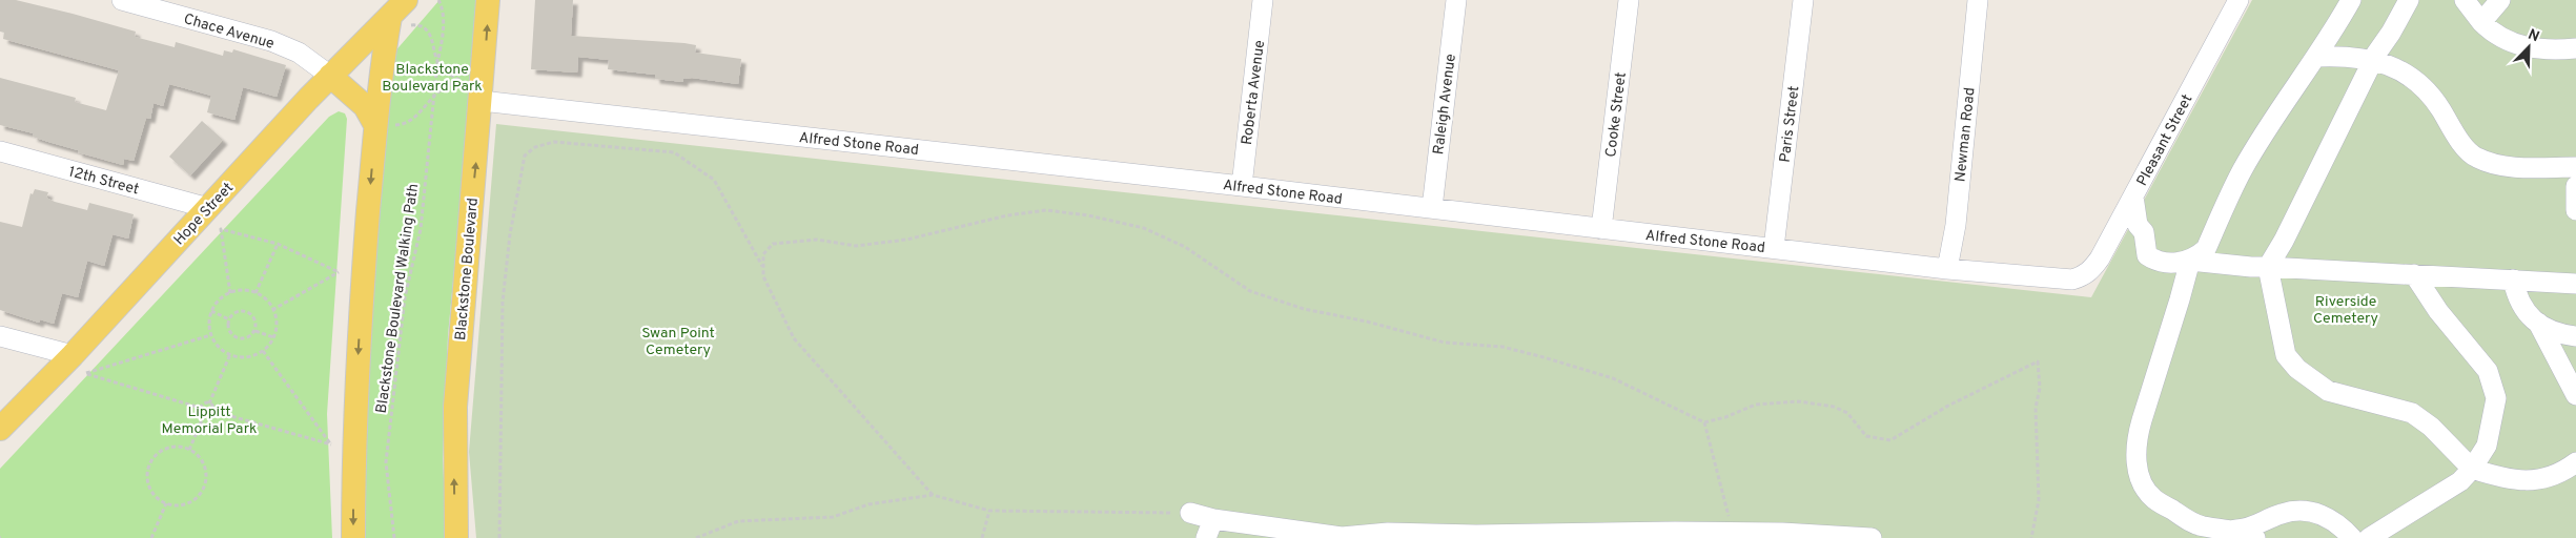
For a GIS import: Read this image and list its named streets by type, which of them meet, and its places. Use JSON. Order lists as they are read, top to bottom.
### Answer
{
  "streets": {
    "main road": ["Hope Street", "Blackstone Boulevard"],
    "street": [
      "Chace Avenue",
      "Roberta Avenue",
      "Raleigh Avenue",
      "Cooke Street",
      "Paris Street",
      "Newman Road",
      "Pleasant Street",
      "Alfred Stone Road",
      "12th Street"
    ],
    "path": ["Blackstone Boulevard Walking Path"]
  },
  "crossings": [
    ["Chace Avenue", "Hope Street"],
    ["Roberta Avenue", "Alfred Stone Road"],
    ["Raleigh Avenue", "Alfred Stone Road"],
    ["Cooke Street", "Alfred Stone Road"],
    ["Paris Street", "Alfred Stone Road"],
    ["Newman Road", "Alfred Stone Road"],
    ["Pleasant Street", "Alfred Stone Road"],
    ["Alfred Stone Road", "Blackstone Boulevard"],
    ["12th Street", "Hope Street"]
  ],
  "parks": [
    "Blackstone Boulevard Park",
    "Riverside Cemetery",
    "Swan Point Cemetery",
    "Lippitt Memorial Park"
  ],
  "north": "top right"
}
